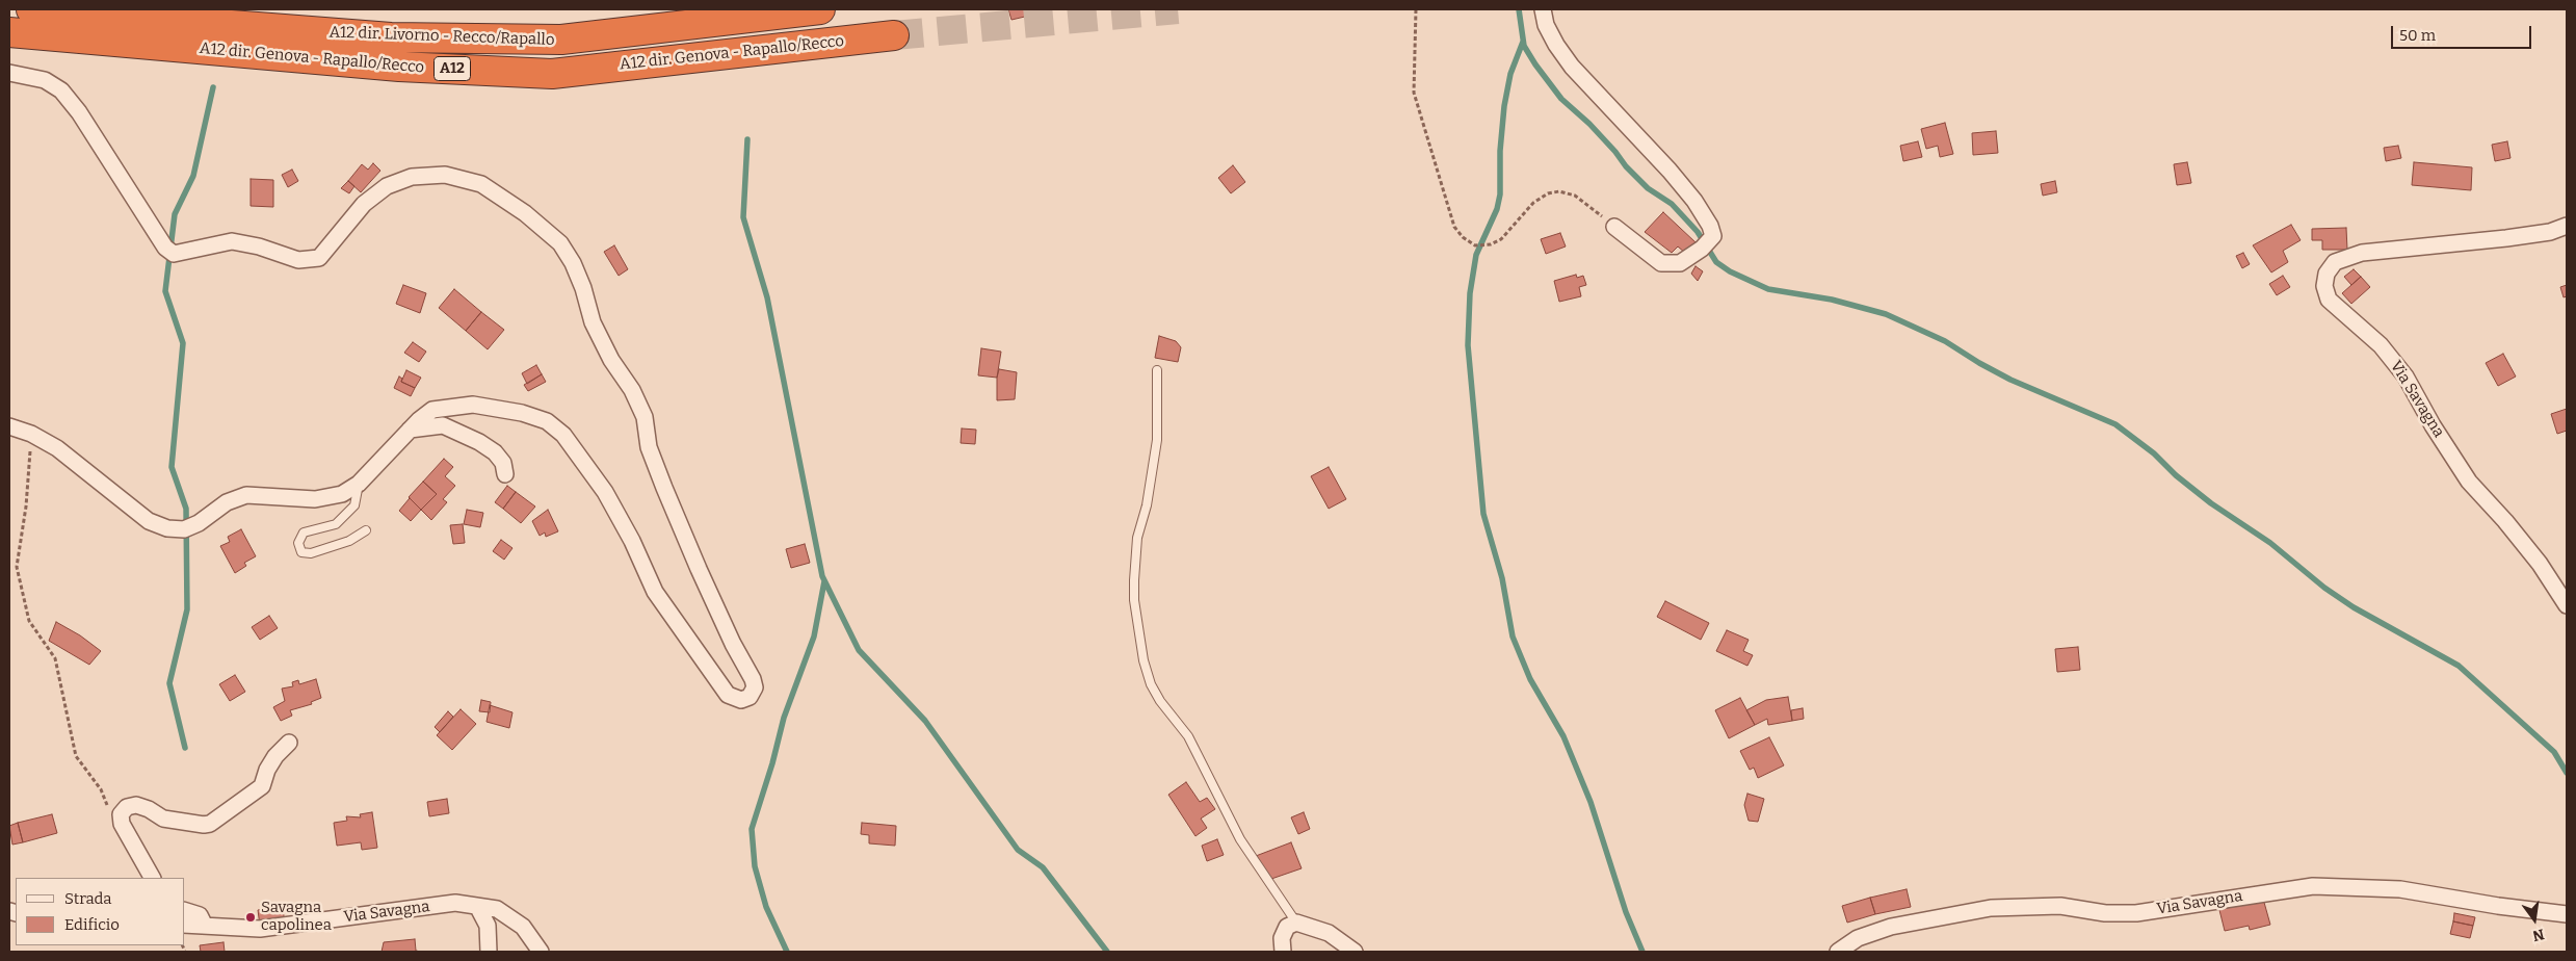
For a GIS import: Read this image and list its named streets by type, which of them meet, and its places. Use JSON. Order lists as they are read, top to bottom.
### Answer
{
  "streets": {
    "highway": ["A12 dir. Livorno - Recco/Rapallo", "A12 dir. Genova - Rapallo/Recco", "A12"],
    "street": ["Via Savagna"]
  },
  "places": ["Savagna capolinea"],
  "legend": ["Strada", "Edificio"],
  "scale_bar": "50 m",
  "north": "bottom"
}
